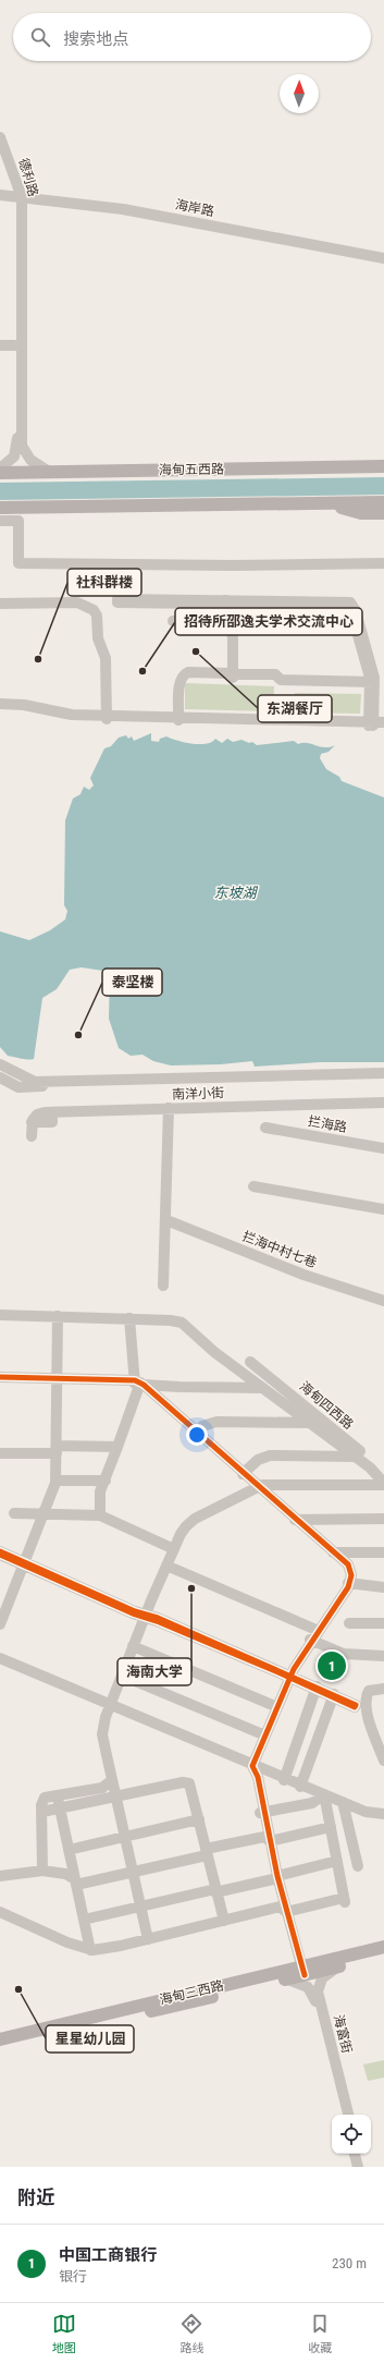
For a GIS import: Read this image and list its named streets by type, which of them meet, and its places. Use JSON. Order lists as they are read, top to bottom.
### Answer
{
  "streets": {
    "main road": ["海甸五西路", "海甸三西路"],
    "street": [
      "德利路",
      "海岸路",
      "南洋小街",
      "拦海路",
      "拦海中村七巷",
      "海甸四西路",
      "海富街"
    ]
  },
  "crossings": [
    ["德利路", "海岸路"],
    ["德利路", "海甸五西路"],
    ["海甸三西路", "海富街"]
  ],
  "water": ["东坡湖"],
  "places": [
    "东湖餐厅",
    "社科群楼",
    "招待所邵逸夫学术交流中心",
    "泰坚楼",
    "海南大学",
    "星星幼儿园"
  ],
  "north": "top",
  "page": {
    "search": "搜索地点",
    "pins": "1",
    "heading": "附近",
    "list": [
      {
        "mark": "1",
        "name": "中国工商银行",
        "note": "银行",
        "value": "230 m"
      }
    ],
    "nav": ["地图", "路线", "收藏"]
  }
}
